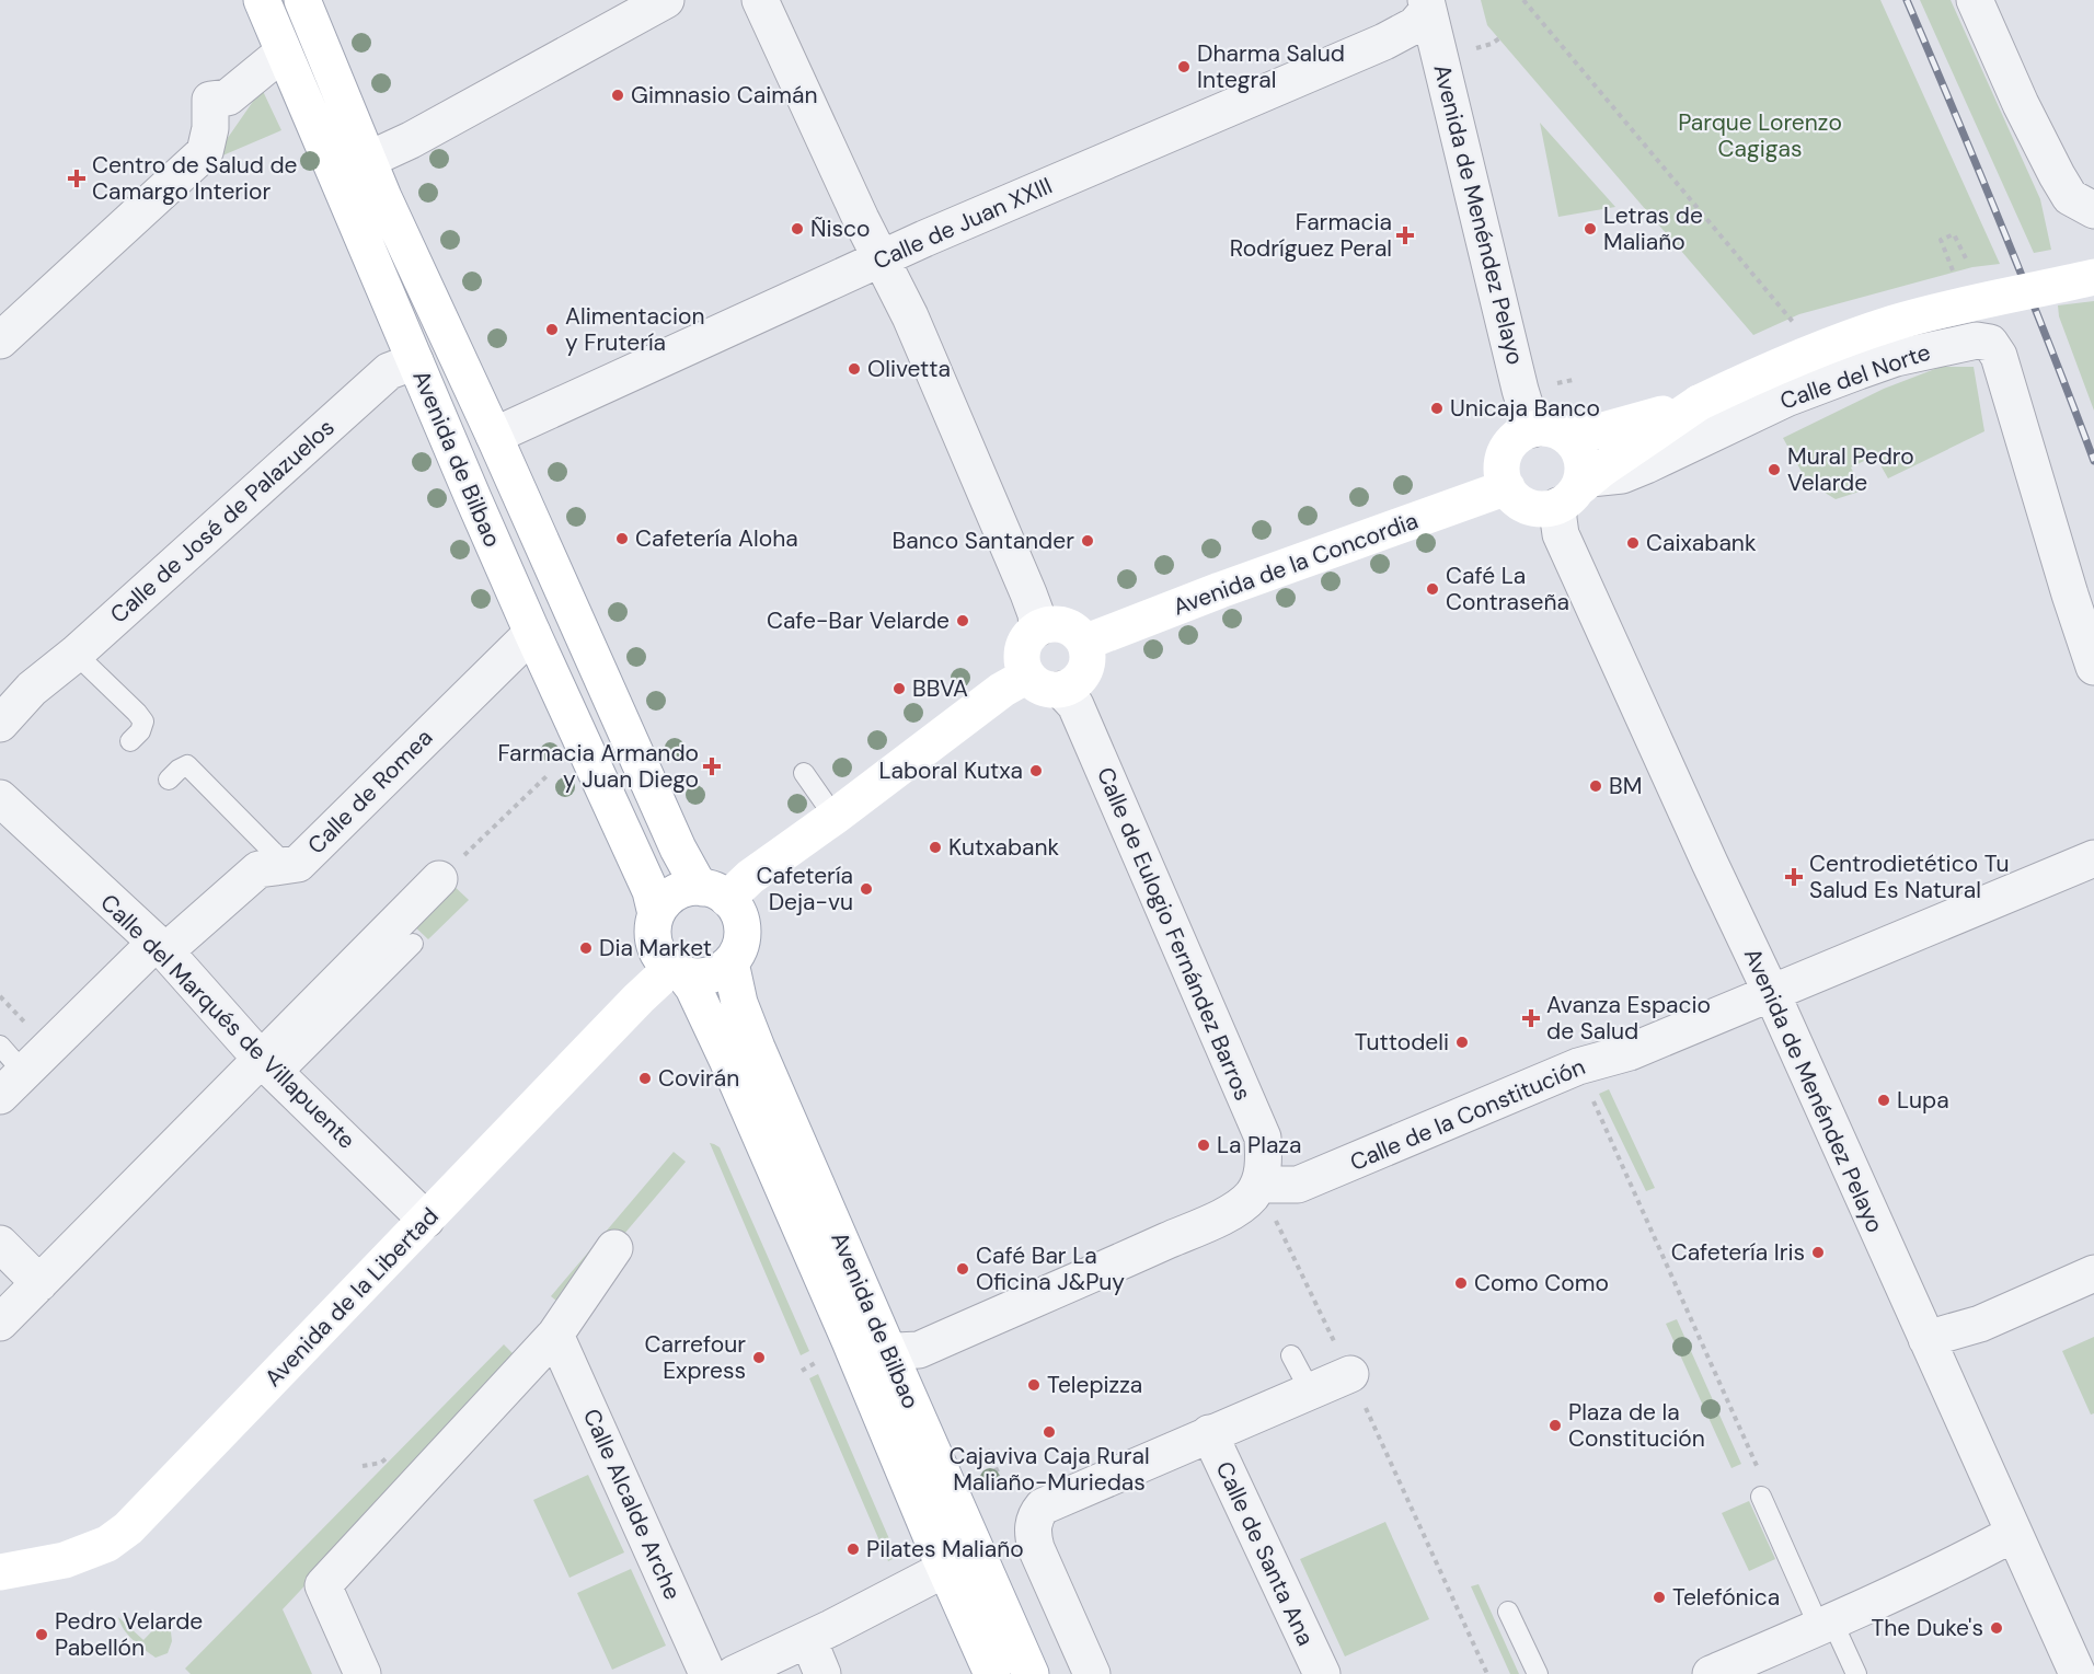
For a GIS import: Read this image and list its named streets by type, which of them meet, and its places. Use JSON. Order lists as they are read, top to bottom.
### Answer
{
  "streets": {
    "main road": ["Avenida de Bilbao", "Avenida de la Concordia", "Avenida de la Libertad"],
    "street": [
      "Avenida de Menéndez Pelayo",
      "Calle de Juan XXIII",
      "Calle del Norte",
      "Calle de José de Palazuelos",
      "Calle de Romea",
      "Calle de Eulogio Fernández Barros",
      "Calle del Marqués de Villapuente",
      "Calle de la Constitución",
      "Calle Alcalde Arche",
      "Calle de Santa Ana"
    ]
  },
  "crossings": [
    ["Avenida de Menéndez Pelayo", "Calle de Juan XXIII"],
    ["Avenida de Menéndez Pelayo", "Calle del Norte"],
    ["Avenida de Menéndez Pelayo", "Avenida de la Concordia"],
    ["Avenida de Menéndez Pelayo", "Calle de la Constitución"],
    ["Calle de Juan XXIII", "Avenida de Bilbao"],
    ["Calle del Norte", "Avenida de la Concordia"],
    ["Avenida de Bilbao", "Calle de José de Palazuelos"],
    ["Avenida de Bilbao", "Calle de Romea"],
    ["Avenida de Bilbao", "Avenida de la Libertad"],
    ["Avenida de la Concordia", "Calle de Eulogio Fernández Barros"],
    ["Calle de Romea", "Calle del Marqués de Villapuente"],
    ["Calle de Eulogio Fernández Barros", "Calle de la Constitución"],
    ["Calle del Marqués de Villapuente", "Avenida de la Libertad"]
  ],
  "parks": ["Parque Lorenzo Cagigas"],
  "places": {
    "other": [
      "Dharma Salud Integral",
      "Gimnasio Caimán",
      "Ñisco",
      "Letras de Maliaño",
      "Alimentacion y Frutería",
      "Olivetta",
      "Unicaja Banco",
      "Mural Pedro Velarde",
      "Cafetería Aloha",
      "Banco Santander",
      "Caixabank",
      "Café La Contraseña",
      "Cafe-Bar Velarde",
      "BBVA",
      "Laboral Kutxa",
      "BM",
      "Kutxabank",
      "Cafetería Deja-vu",
      "Dia Market",
      "Tuttodeli",
      "Covirán",
      "Lupa",
      "La Plaza",
      "Cafetería Iris",
      "Café Bar La Oficina J&Puy",
      "Como Como",
      "Carrefour Express",
      "Telepizza",
      "Plaza de la Constitución",
      "Cajaviva Caja Rural Maliaño-Muriedas",
      "Pilates Maliaño",
      "Telefónica",
      "The Duke's",
      "Pedro Velarde Pabellón"
    ],
    "health": [
      "Centro de Salud de Camargo Interior",
      "Farmacia Rodríguez Peral",
      "Farmacia Armando y Juan Diego",
      "Centrodietético Tu Salud Es Natural",
      "Avanza Espacio de Salud"
    ]
  }
}
